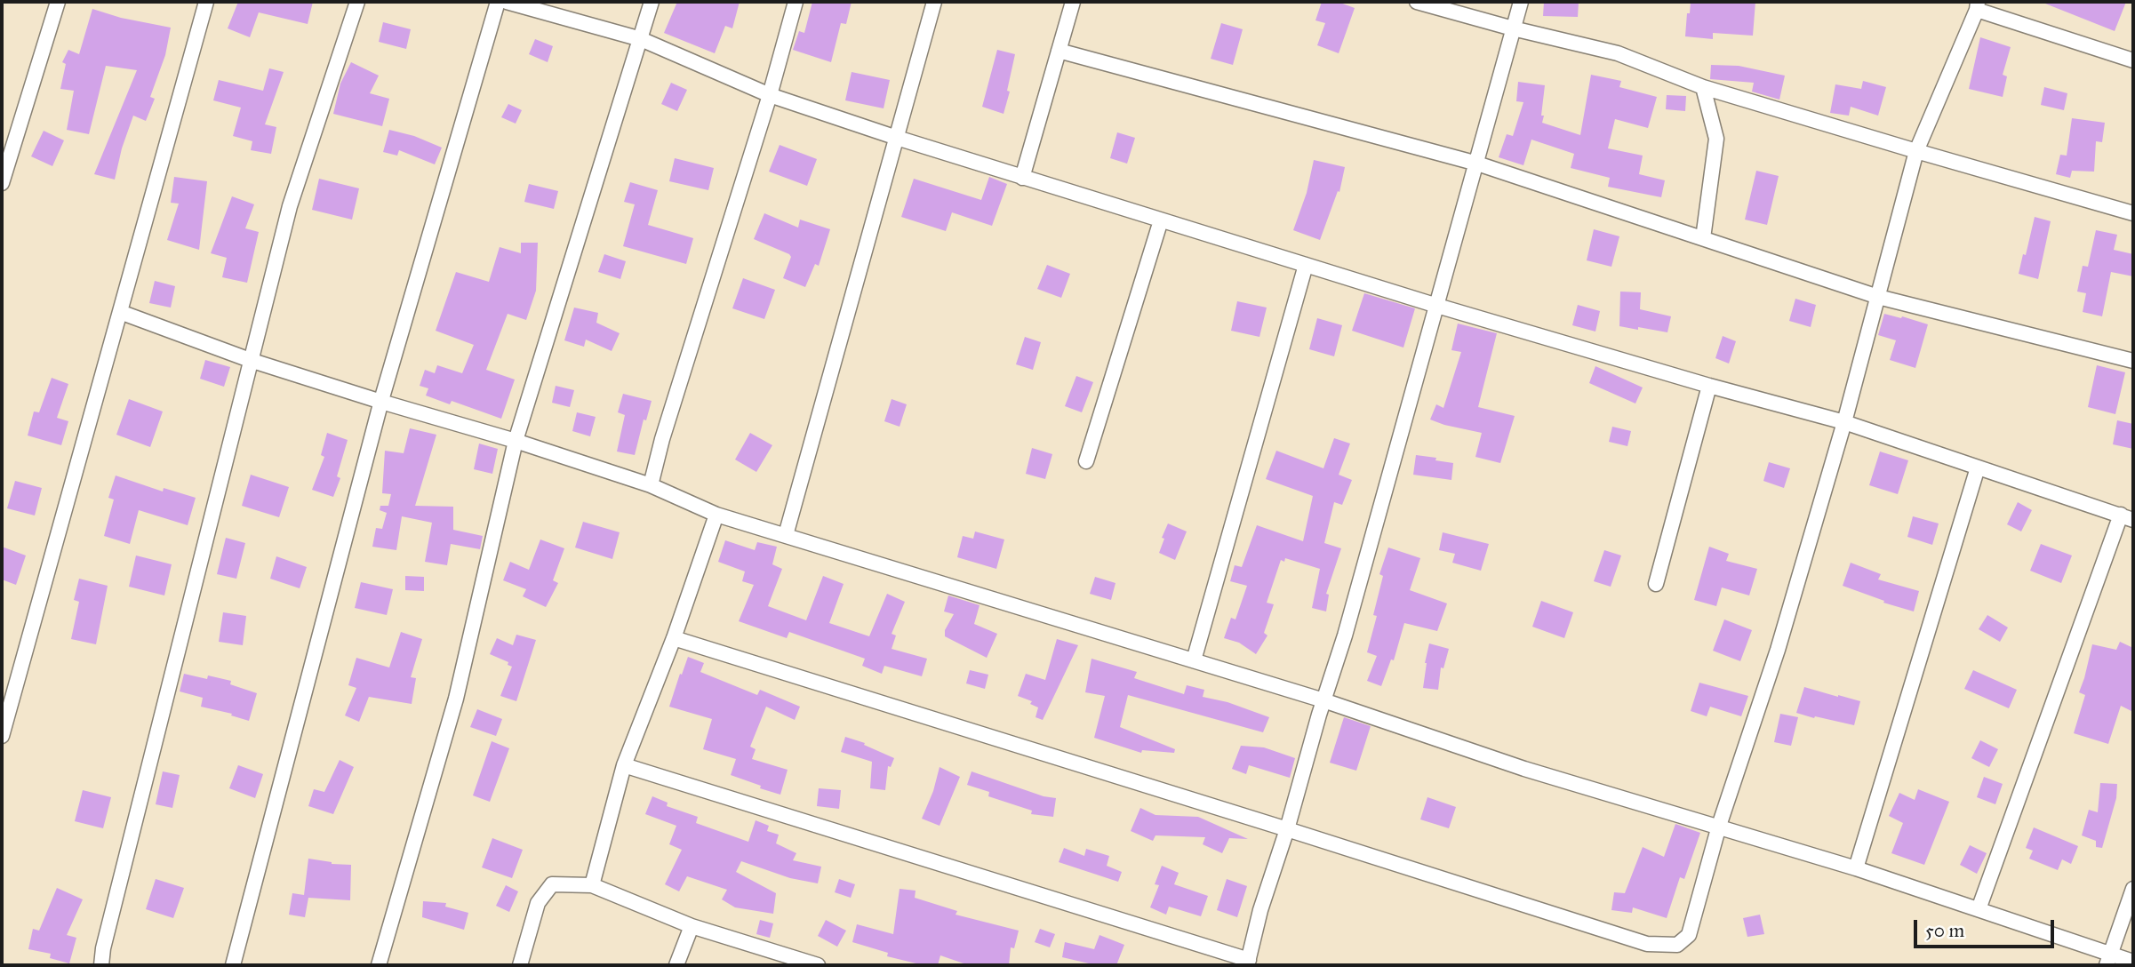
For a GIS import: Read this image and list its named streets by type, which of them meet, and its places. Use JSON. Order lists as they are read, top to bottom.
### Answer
{
  "scale_bar": "50 m"
}
